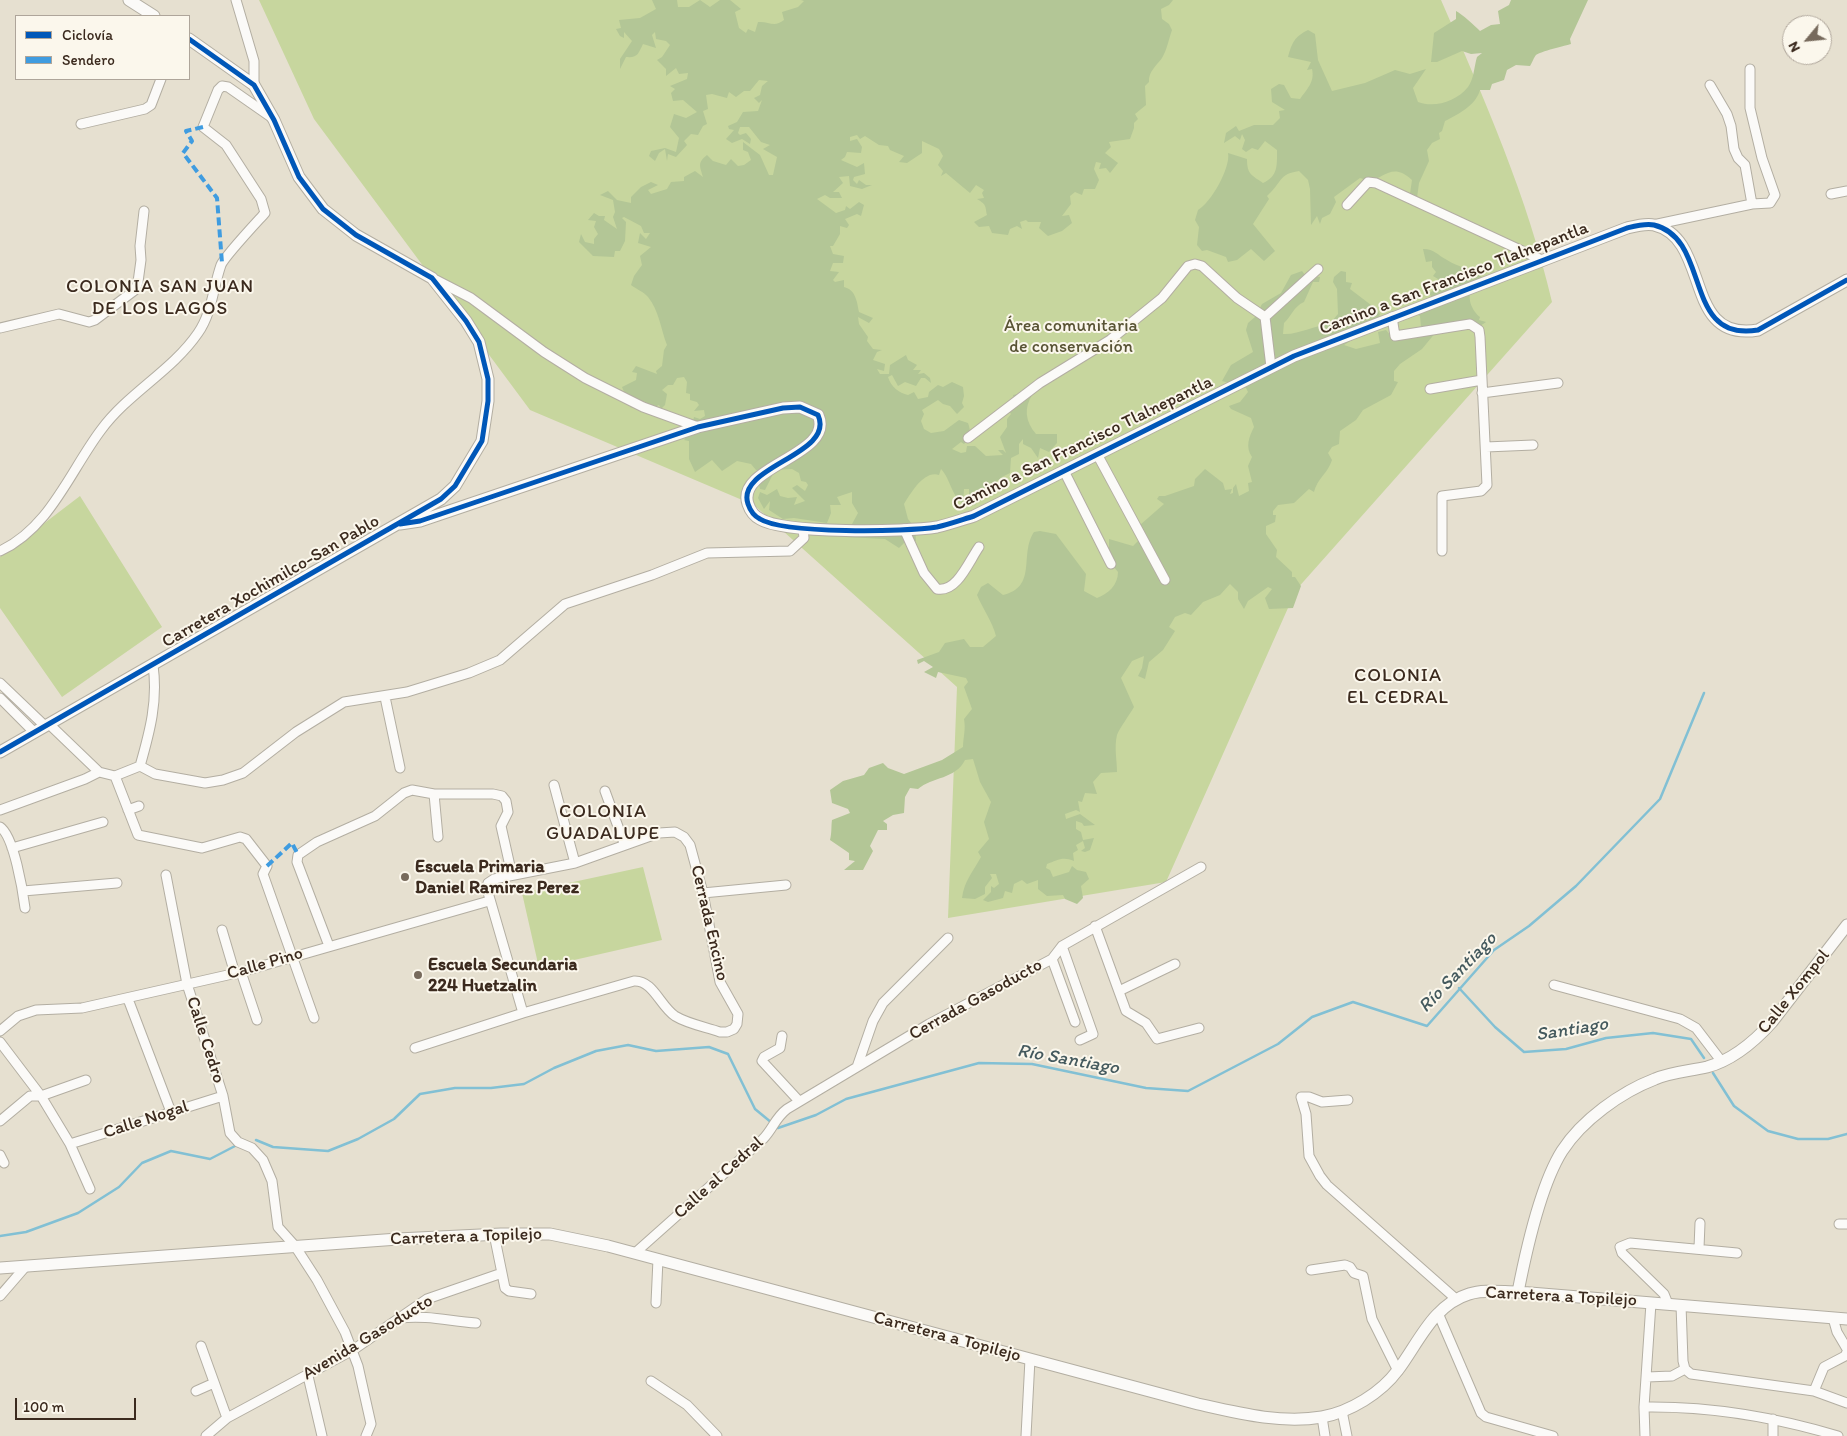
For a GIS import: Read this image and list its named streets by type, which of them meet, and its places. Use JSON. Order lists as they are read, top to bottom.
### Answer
{
  "streets": {
    "street": [
      "Camino a San Francisco Tlalnepantla",
      "Carretera Xochimilco-San Pablo",
      "Cerrada Encino",
      "Calle Pino",
      "Calle Xompol",
      "Cerrada Gasoducto",
      "Calle Cedro",
      "Calle Nogal",
      "Calle al Cedral",
      "Carretera a Topilejo",
      "Avenida Gasoducto"
    ]
  },
  "crossings": [
    ["Camino a San Francisco Tlalnepantla", "Carretera Xochimilco-San Pablo"],
    ["Calle Pino", "Calle Cedro"],
    ["Calle Xompol", "Carretera a Topilejo"],
    ["Cerrada Gasoducto", "Calle al Cedral"],
    ["Calle Cedro", "Calle Nogal"],
    ["Calle Cedro", "Carretera a Topilejo"],
    ["Calle Cedro", "Avenida Gasoducto"],
    ["Calle al Cedral", "Carretera a Topilejo"]
  ],
  "districts": ["COLONIA SAN JUAN DE LOS LAGOS", "COLONIA EL CEDRAL", "COLONIA GUADALUPE"],
  "water": ["Río Santiago", "Santiago"],
  "parks": ["Área comunitaria de conservación"],
  "places": ["Escuela Primaria Daniel Ramirez Perez", "Escuela Secundaria 224 Huetzalin"],
  "legend": ["Ciclovía", "Sendero"],
  "scale_bar": "100 m",
  "north": "bottom left"
}
